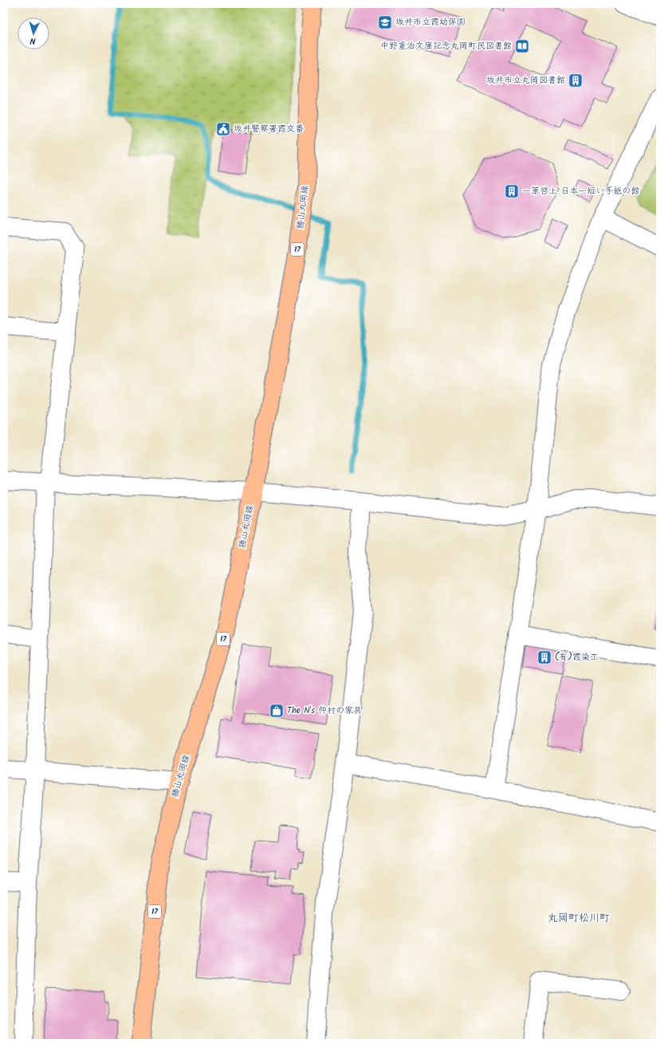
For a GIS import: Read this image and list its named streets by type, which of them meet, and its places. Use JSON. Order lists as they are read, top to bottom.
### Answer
{
  "streets": {
    "main road": ["勝山丸岡線", "17"]
  },
  "districts": ["丸岡町松川町"],
  "places": {
    "school or university": ["坂井市立霞幼保園"],
    "library": ["中野重治文庫記念丸岡町民図書館"],
    "building": ["坂井市立丸岡図書館", "一筆啓上 日本一短い手紙の館", "(有)霞染工"],
    "public building": ["坂井警察署霞交番"],
    "shop": ["The N's 仲村の家具"]
  },
  "north": "bottom"
}
